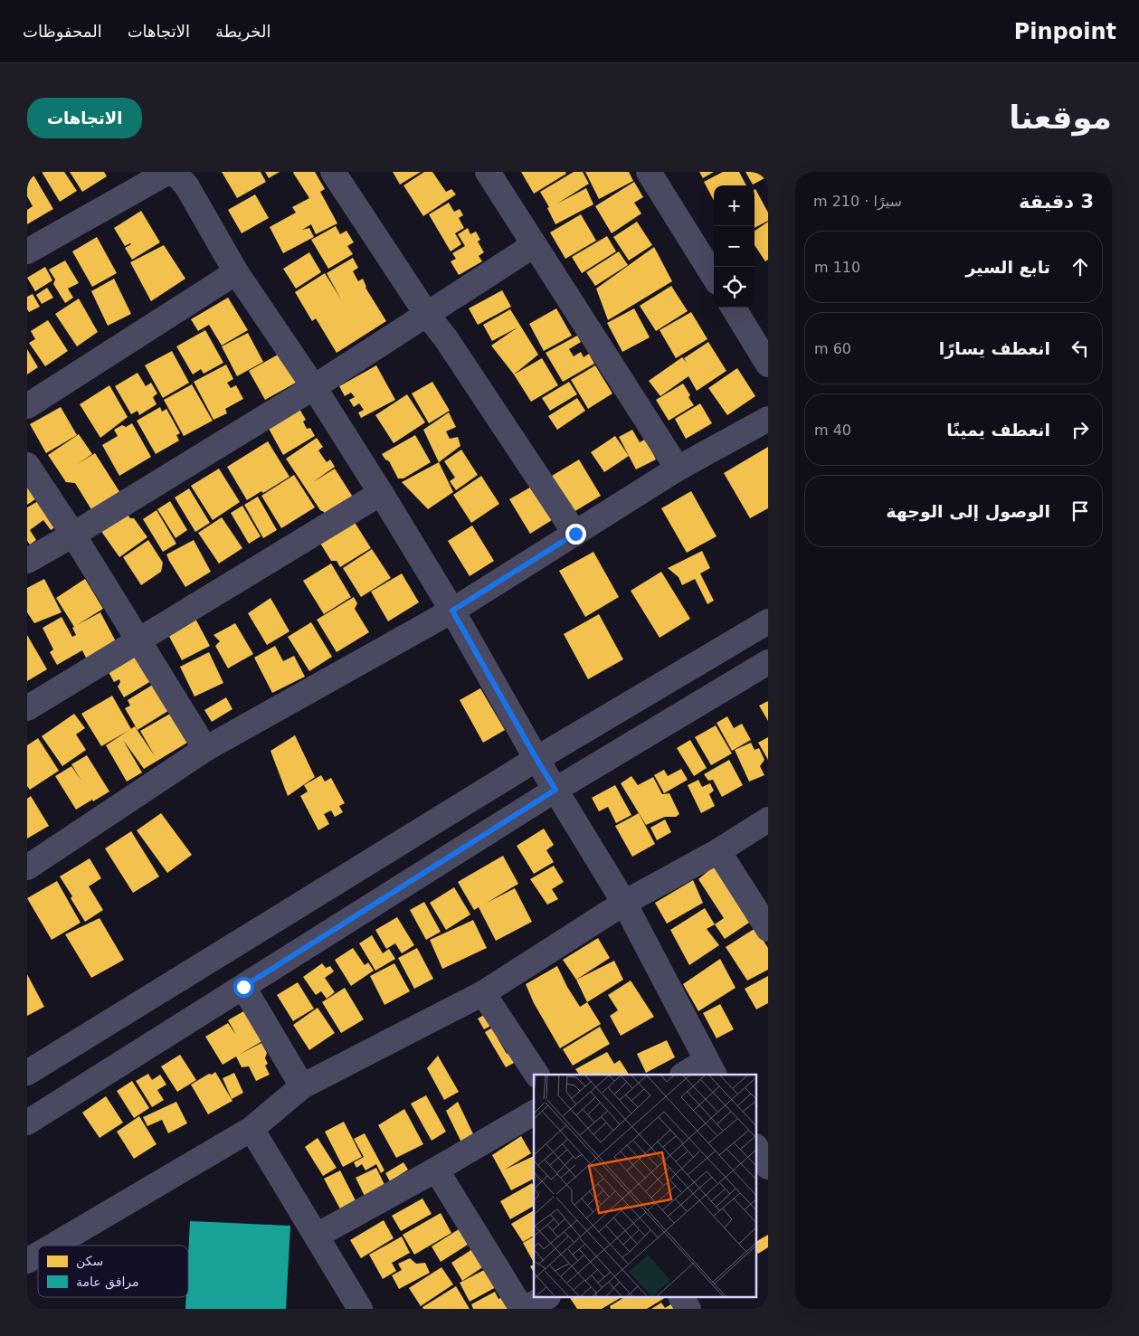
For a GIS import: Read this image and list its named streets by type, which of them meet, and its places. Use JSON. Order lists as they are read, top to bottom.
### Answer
{
  "legend": ["سكن", "مرافق عامة"],
  "page": {
    "header": "Pinpoint",
    "nav": ["الخريطة", "الاتجاهات", "المحفوظات"],
    "buttons": "الاتجاهات",
    "title": "موقعنا",
    "heading": ["3 دقيقة", "سيرًا · 210 m"],
    "map_buttons": ["+", "−"],
    "list": [
      ["تابع السير", "110 m"],
      ["انعطف يسارًا", "60 m"],
      ["انعطف يمينًا", "40 m"],
      "الوصول إلى الوجهة"
    ]
  }
}
